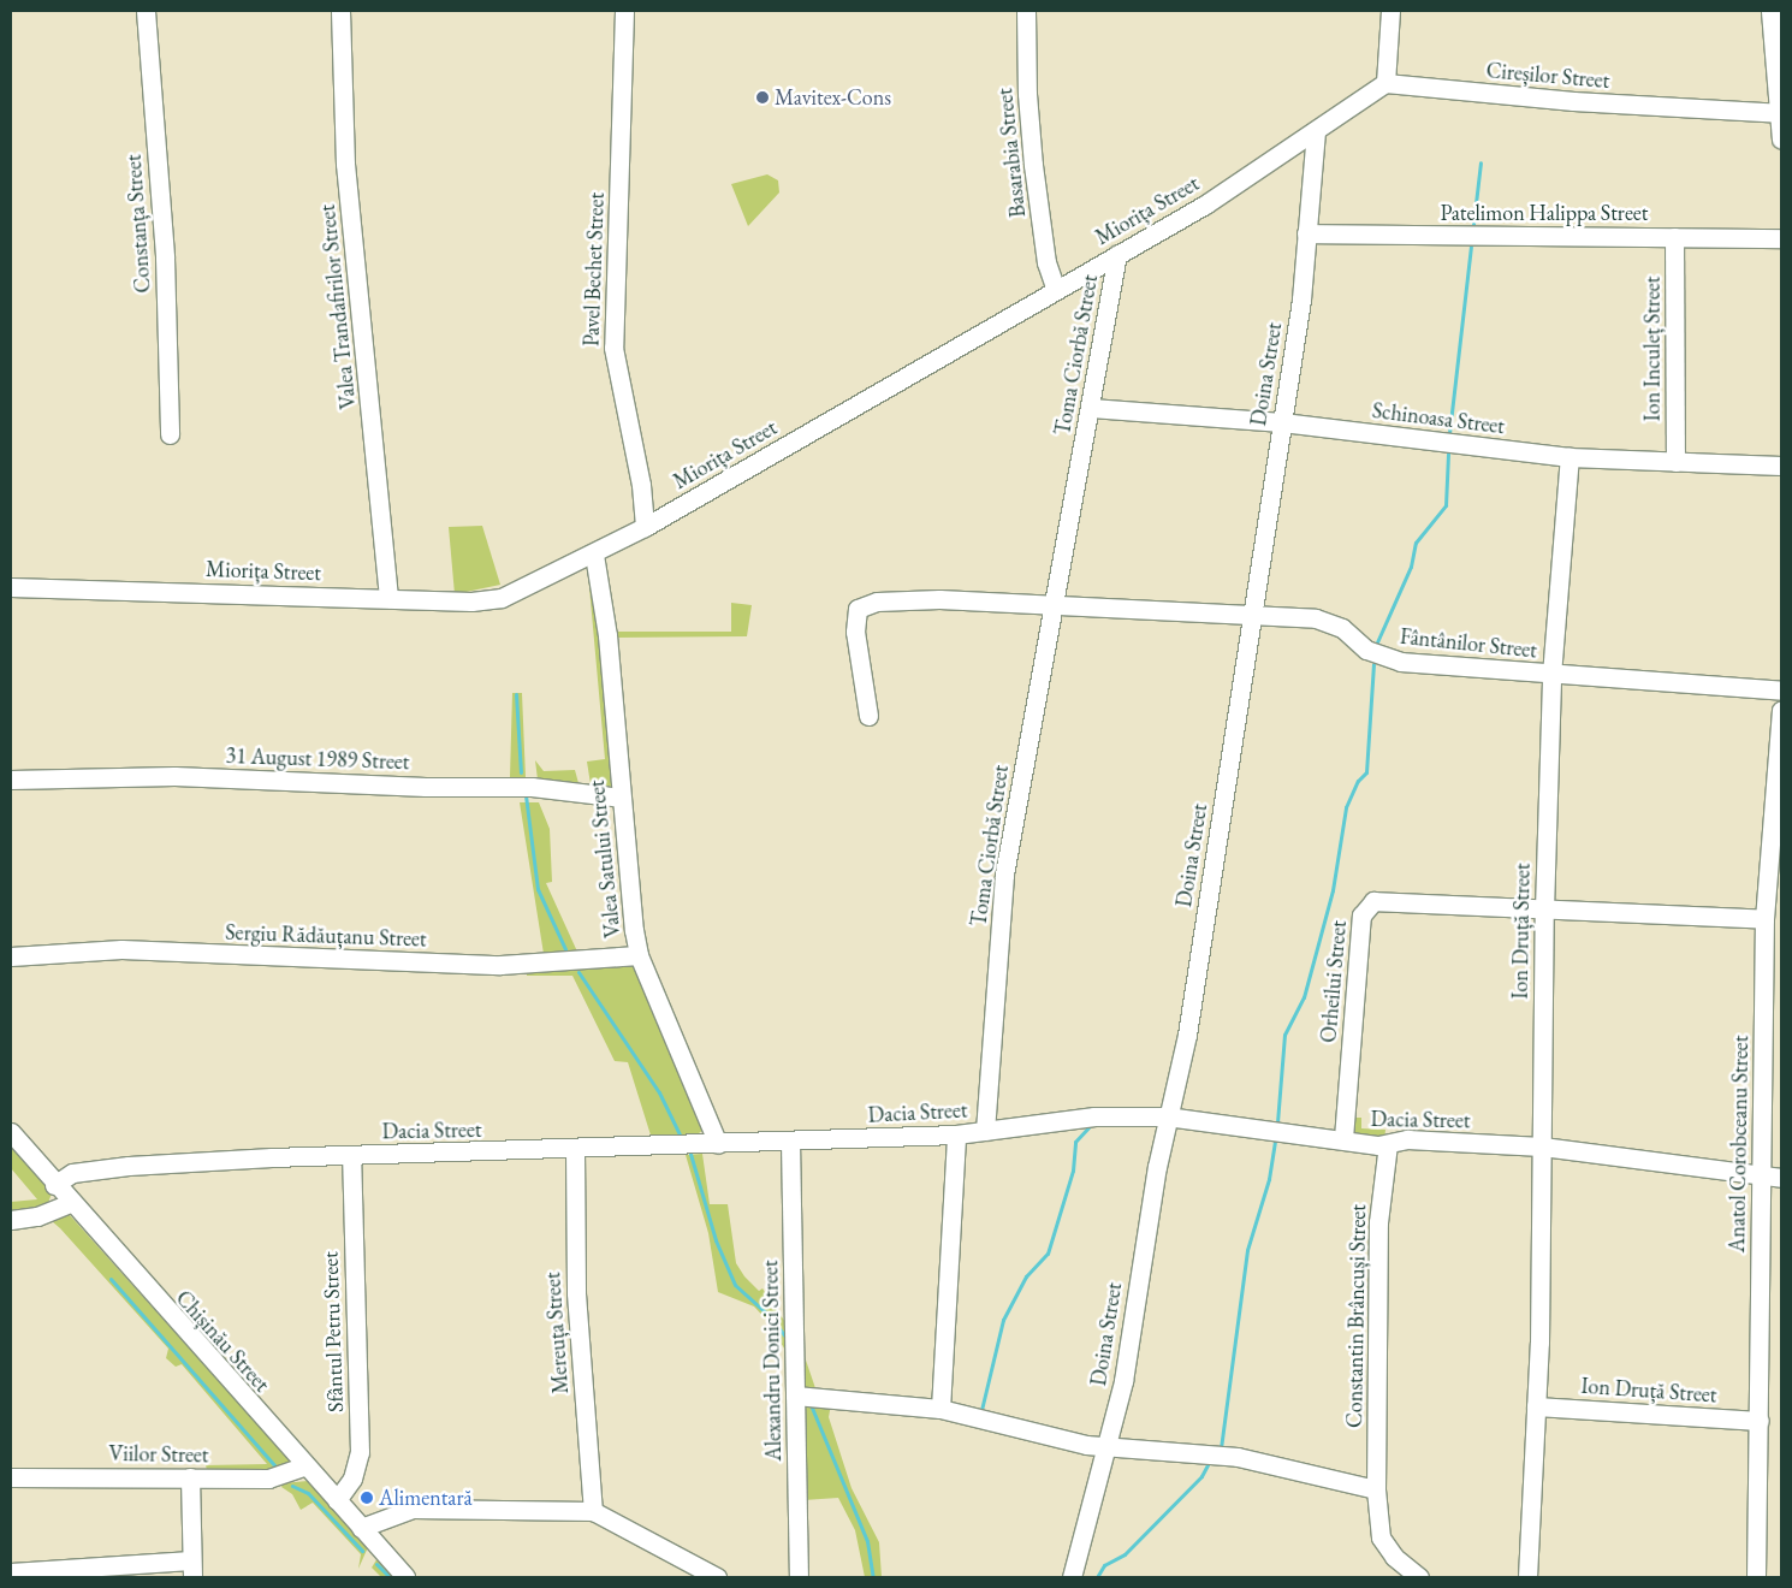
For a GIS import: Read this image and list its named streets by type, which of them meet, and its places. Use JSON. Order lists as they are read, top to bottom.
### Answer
{
  "streets": {
    "street": [
      "Cireșilor Street",
      "Basarabia Street",
      "Miorița Street",
      "Patelimon Halippa Street",
      "Constanța Street",
      "Pavel Bechet Street",
      "Valea Trandafirilor Street",
      "Ion Inculeț Street",
      "Toma Ciorbă Street",
      "Doina Street",
      "Schinoasa Street",
      "Fântânilor Street",
      "31 August 1989 Street",
      "Valea Satului Street",
      "Ion Druță Street",
      "Sergiu Rădăuțanu Street",
      "Orheilui Street",
      "Dacia Street",
      "Anatol Corobceanu Street",
      "Constantin Brâncuși Street",
      "Sfântul Petru Street",
      "Mereuța Street",
      "Chișinău Street",
      "Alexandru Donici Street",
      "Viilor Street"
    ]
  },
  "crossings": [
    ["Cireșilor Street", "Miorița Street"],
    ["Basarabia Street", "Miorița Street"],
    ["Miorița Street", "Pavel Bechet Street"],
    ["Miorița Street", "Valea Trandafirilor Street"],
    ["Miorița Street", "Toma Ciorbă Street"],
    ["Miorița Street", "Doina Street"],
    ["Miorița Street", "Valea Satului Street"],
    ["Patelimon Halippa Street", "Ion Inculeț Street"],
    ["Patelimon Halippa Street", "Doina Street"],
    ["Ion Inculeț Street", "Schinoasa Street"],
    ["Toma Ciorbă Street", "Schinoasa Street"],
    ["Toma Ciorbă Street", "Fântânilor Street"],
    ["Toma Ciorbă Street", "Dacia Street"],
    ["Doina Street", "Schinoasa Street"],
    ["Doina Street", "Fântânilor Street"],
    ["Doina Street", "Dacia Street"],
    ["Schinoasa Street", "Ion Druță Street"],
    ["Fântânilor Street", "Ion Druță Street"],
    ["31 August 1989 Street", "Valea Satului Street"],
    ["Valea Satului Street", "Sergiu Rădăuțanu Street"],
    ["Valea Satului Street", "Dacia Street"],
    ["Ion Druță Street", "Orheilui Street"],
    ["Ion Druță Street", "Dacia Street"],
    ["Ion Druță Street", "Anatol Corobceanu Street"],
    ["Orheilui Street", "Dacia Street"],
    ["Orheilui Street", "Anatol Corobceanu Street"],
    ["Dacia Street", "Anatol Corobceanu Street"],
    ["Dacia Street", "Constantin Brâncuși Street"],
    ["Dacia Street", "Sfântul Petru Street"],
    ["Dacia Street", "Mereuța Street"],
    ["Dacia Street", "Chișinău Street"],
    ["Dacia Street", "Alexandru Donici Street"],
    ["Sfântul Petru Street", "Chișinău Street"],
    ["Chișinău Street", "Viilor Street"]
  ],
  "places": ["Mavitex-Cons", "Alimentară"]
}
